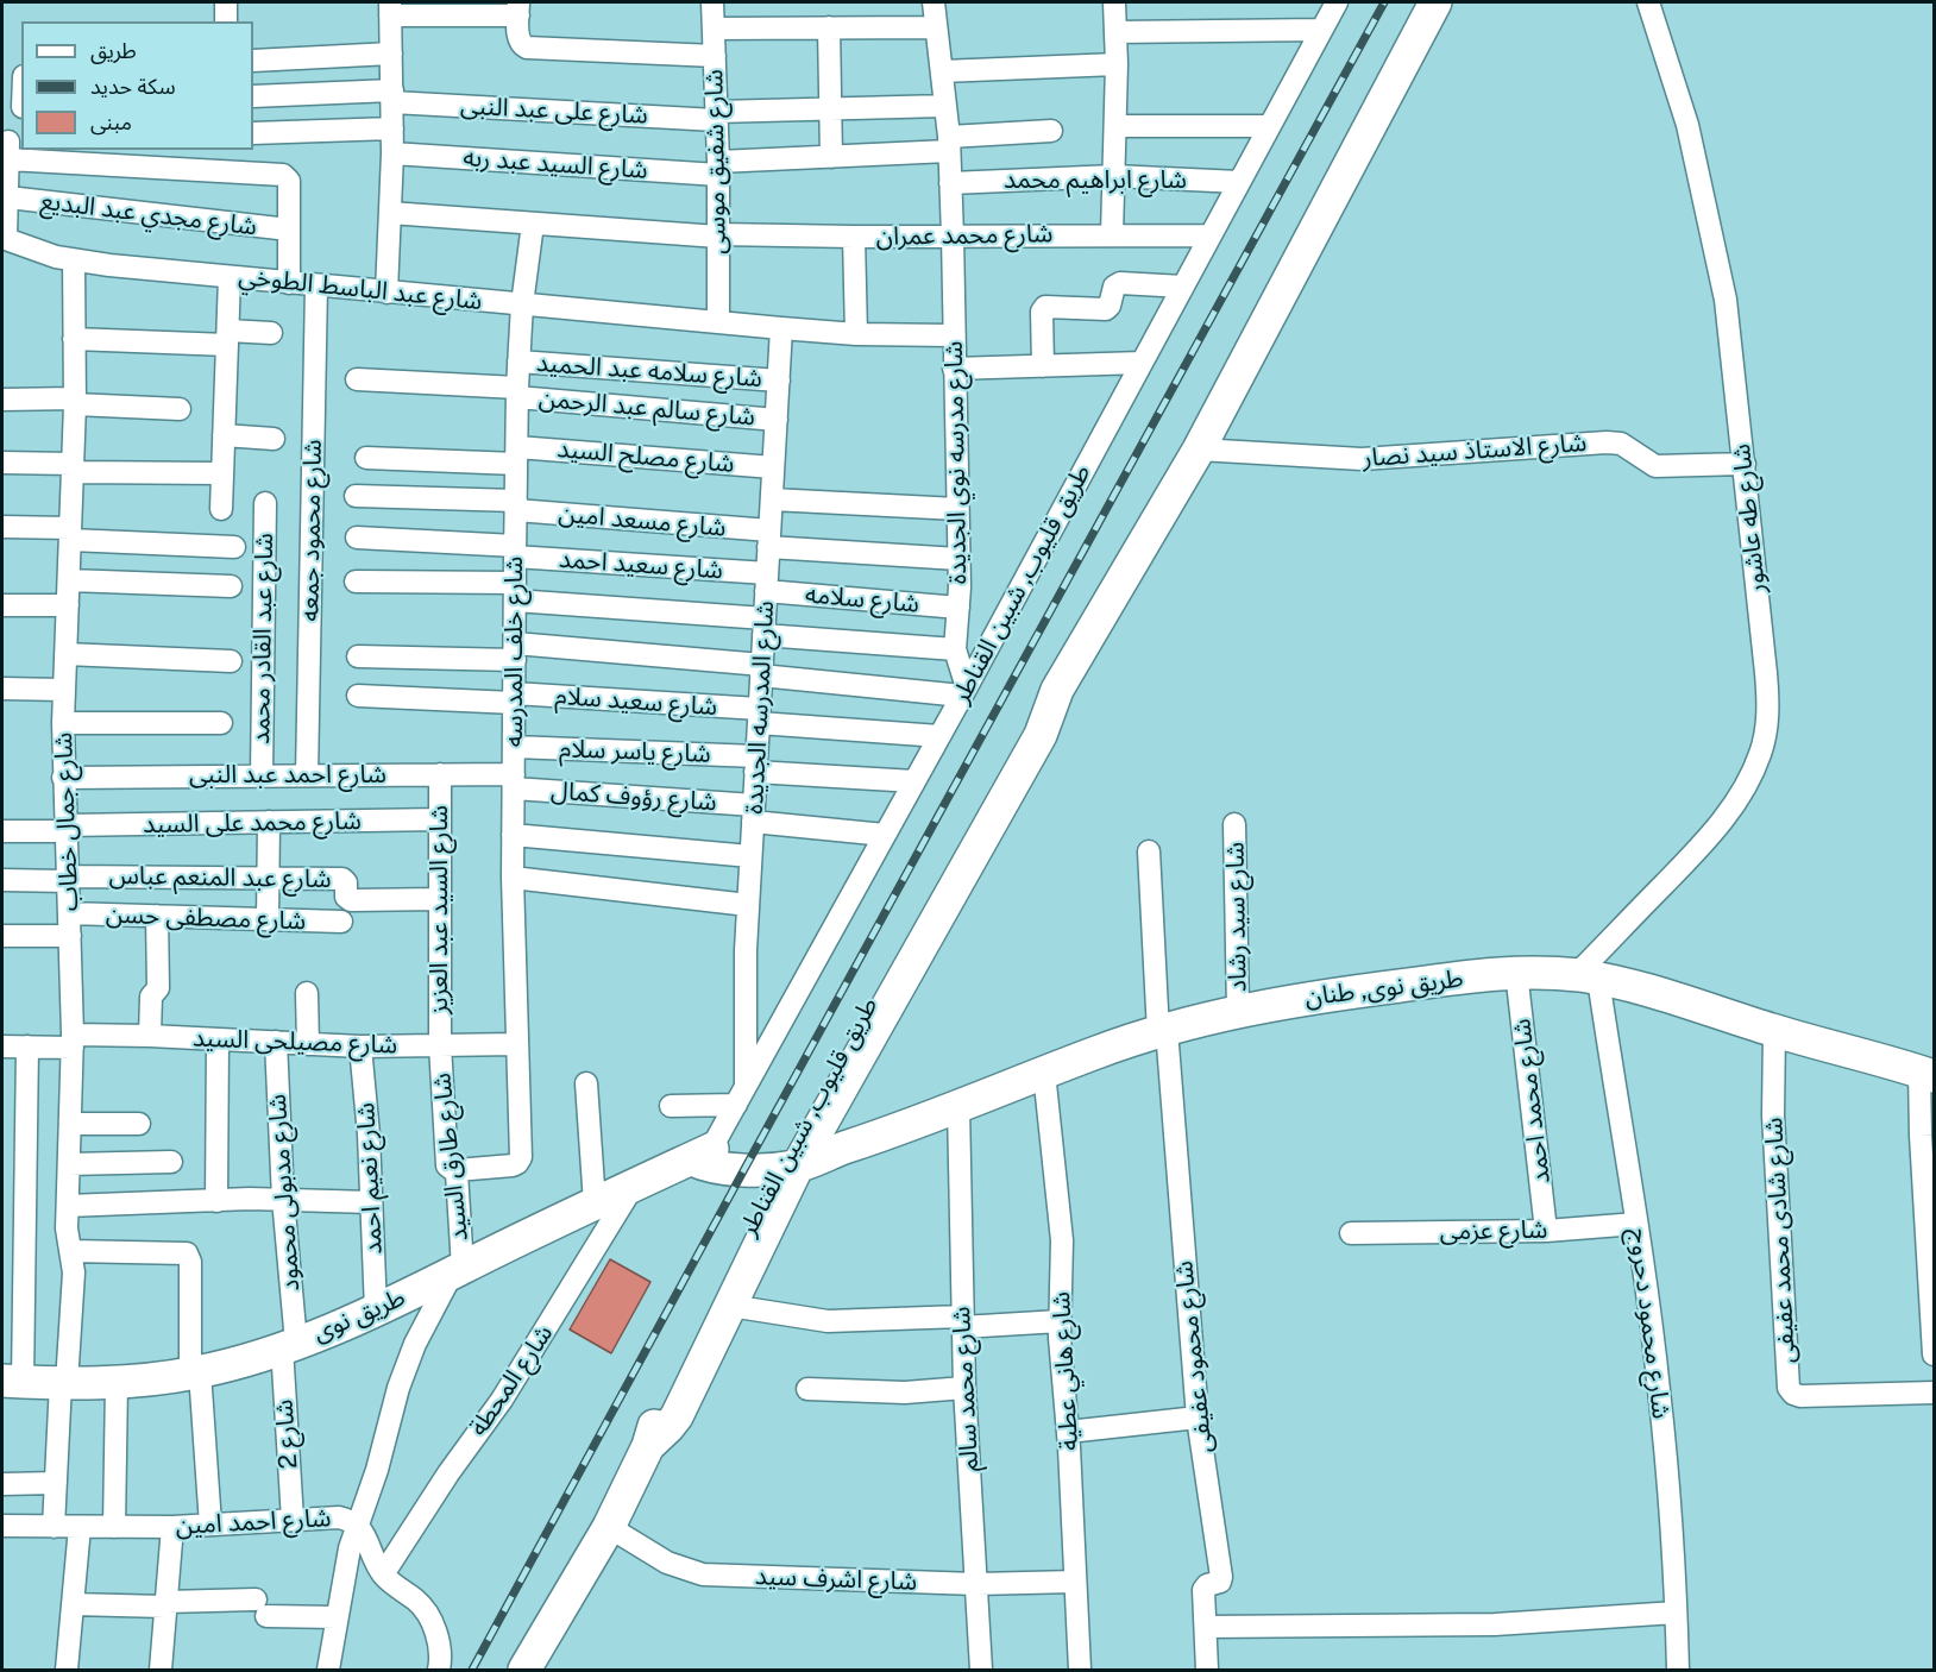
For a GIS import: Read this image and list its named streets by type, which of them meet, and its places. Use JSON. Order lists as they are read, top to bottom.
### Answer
{
  "streets": {
    "main road": ["طريق قليوب, شبين القناطر", "طريق نوى, طنان", "طريق نوى"],
    "street": [
      "شارع على عبد النبى",
      "شارع شفيق موسى",
      "شارع السيد عبد ربه",
      "شارع ابراهيم محمد",
      "شارع مجدي عبد البديع",
      "شارع محمد عمران",
      "شارع عبد الباسط الطوخي",
      "شارع سلامه عبد الحميد",
      "شارع سالم عبد الرحمن",
      "شارع الاستاذ سيد نصار",
      "شارع مصلح السيد",
      "شارع مدرسه نوي الجديدة",
      "شارع طه عاشور",
      "شارع مسعد امين",
      "شارع محمود جمعه",
      "شارع سعيد احمد",
      "شارع سلامه",
      "شارع عبد القادر محمد",
      "شارع خلف المدرسه",
      "شارع سعيد سلام",
      "شارع المدرسه الجديدة",
      "شارع ياسر سلام",
      "شارع احمد عبد النبى",
      "شارع رؤوف كمال",
      "شارع جمال خطاب",
      "شارع محمد على السيد",
      "شارع عبد المنعم عباس",
      "شارع السيد عبد العزيز",
      "شارع سيد رشاد",
      "شارع مصطفى حسن",
      "شارع مصيلحى السيد",
      "شارع محمد احمد",
      "شارع طارق السيد",
      "شارع نعيم احمد",
      "شارع مدبولى محمود",
      "شارع عزمى",
      "شارع شادى محمد عفيفى",
      "شارع محمود دحروج",
      "شارع محمود عفيفى",
      "شارع هاني عطية",
      "شارع المحطة",
      "شارع محمد سالم",
      "شارع 2",
      "شارع احمد امين",
      "شارع اشرف سيد"
    ]
  },
  "crossings": [
    ["شارع على عبد النبى", "شارع شفيق موسى"],
    ["شارع على عبد النبى", "شارع مدرسه نوي الجديدة"],
    ["شارع شفيق موسى", "شارع السيد عبد ربه"],
    ["شارع شفيق موسى", "شارع محمد عمران"],
    ["شارع شفيق موسى", "شارع عبد الباسط الطوخي"],
    ["شارع السيد عبد ربه", "شارع مدرسه نوي الجديدة"],
    ["شارع ابراهيم محمد", "شارع مدرسه نوي الجديدة"],
    ["شارع ابراهيم محمد", "طريق قليوب, شبين القناطر"],
    ["شارع محمد عمران", "شارع مدرسه نوي الجديدة"],
    ["شارع محمد عمران", "طريق قليوب, شبين القناطر"],
    ["شارع محمد عمران", "شارع خلف المدرسه"],
    ["شارع عبد الباسط الطوخي", "شارع مدرسه نوي الجديدة"],
    ["شارع عبد الباسط الطوخي", "شارع محمود جمعه"],
    ["شارع عبد الباسط الطوخي", "شارع خلف المدرسه"],
    ["شارع عبد الباسط الطوخي", "شارع المدرسه الجديدة"],
    ["شارع عبد الباسط الطوخي", "شارع جمال خطاب"],
    ["شارع سلامه عبد الحميد", "شارع خلف المدرسه"],
    ["شارع سلامه عبد الحميد", "شارع المدرسه الجديدة"],
    ["شارع سالم عبد الرحمن", "شارع خلف المدرسه"],
    ["شارع سالم عبد الرحمن", "شارع المدرسه الجديدة"],
    ["شارع الاستاذ سيد نصار", "شارع طه عاشور"],
    ["شارع الاستاذ سيد نصار", "طريق قليوب, شبين القناطر"],
    ["شارع مصلح السيد", "شارع خلف المدرسه"],
    ["شارع مصلح السيد", "شارع المدرسه الجديدة"],
    ["شارع مدرسه نوي الجديدة", "شارع مسعد امين"],
    ["شارع مدرسه نوي الجديدة", "طريق قليوب, شبين القناطر"],
    ["شارع مدرسه نوي الجديدة", "شارع سلامه"],
    ["شارع طه عاشور", "طريق نوى, طنان"],
    ["شارع طه عاشور", "شارع محمود دحروج"],
    ["شارع مسعد امين", "شارع خلف المدرسه"],
    ["شارع مسعد امين", "شارع المدرسه الجديدة"],
    ["شارع محمود جمعه", "شارع احمد عبد النبى"],
    ["شارع سعيد احمد", "شارع سلامه"],
    ["شارع سعيد احمد", "شارع خلف المدرسه"],
    ["شارع سعيد احمد", "شارع المدرسه الجديدة"],
    ["طريق قليوب, شبين القناطر", "شارع سعيد سلام"],
    ["طريق قليوب, شبين القناطر", "شارع المدرسه الجديدة"],
    ["طريق قليوب, شبين القناطر", "شارع ياسر سلام"],
    ["طريق قليوب, شبين القناطر", "شارع رؤوف كمال"],
    ["طريق قليوب, شبين القناطر", "طريق نوى, طنان"],
    ["طريق قليوب, شبين القناطر", "طريق نوى"],
    ["طريق قليوب, شبين القناطر", "شارع اشرف سيد"],
    ["شارع سلامه", "شارع المدرسه الجديدة"],
    ["شارع عبد القادر محمد", "شارع احمد عبد النبى"],
    ["شارع خلف المدرسه", "شارع سعيد سلام"],
    ["شارع خلف المدرسه", "شارع ياسر سلام"],
    ["شارع خلف المدرسه", "شارع احمد عبد النبى"],
    ["شارع خلف المدرسه", "شارع رؤوف كمال"],
    ["شارع خلف المدرسه", "شارع مصيلحى السيد"],
    ["شارع خلف المدرسه", "شارع طارق السيد"],
    ["شارع سعيد سلام", "شارع المدرسه الجديدة"],
    ["شارع المدرسه الجديدة", "شارع ياسر سلام"],
    ["شارع المدرسه الجديدة", "شارع رؤوف كمال"],
    ["شارع احمد عبد النبى", "شارع رؤوف كمال"],
    ["شارع احمد عبد النبى", "شارع جمال خطاب"],
    ["شارع احمد عبد النبى", "شارع السيد عبد العزيز"],
    ["شارع جمال خطاب", "شارع محمد على السيد"],
    ["شارع جمال خطاب", "شارع عبد المنعم عباس"],
    ["شارع جمال خطاب", "شارع مصطفى حسن"],
    ["شارع جمال خطاب", "شارع مصيلحى السيد"],
    ["شارع جمال خطاب", "طريق نوى"],
    ["شارع جمال خطاب", "شارع احمد امين"],
    ["شارع محمد على السيد", "شارع السيد عبد العزيز"],
    ["شارع عبد المنعم عباس", "شارع السيد عبد العزيز"],
    ["شارع السيد عبد العزيز", "شارع مصيلحى السيد"],
    ["شارع السيد عبد العزيز", "شارع طارق السيد"],
    ["شارع سيد رشاد", "طريق نوى, طنان"],
    ["طريق نوى, طنان", "شارع محمد احمد"],
    ["طريق نوى, طنان", "شارع شادى محمد عفيفى"],
    ["طريق نوى, طنان", "طريق نوى"],
    ["طريق نوى, طنان", "شارع محمود دحروج"],
    ["طريق نوى, طنان", "شارع محمود عفيفى"],
    ["طريق نوى, طنان", "شارع هاني عطية"],
    ["طريق نوى, طنان", "شارع محمد سالم"],
    ["شارع مصيلحى السيد", "شارع طارق السيد"],
    ["شارع مصيلحى السيد", "شارع نعيم احمد"],
    ["شارع مصيلحى السيد", "شارع مدبولى محمود"],
    ["شارع محمد احمد", "شارع عزمى"],
    ["شارع طارق السيد", "طريق نوى"],
    ["شارع نعيم احمد", "طريق نوى"],
    ["شارع مدبولى محمود", "طريق نوى"],
    ["شارع مدبولى محمود", "شارع 2"],
    ["شارع عزمى", "شارع محمود دحروج"],
    ["طريق نوى", "شارع المحطة"],
    ["طريق نوى", "شارع 2"],
    ["شارع هاني عطية", "شارع اشرف سيد"],
    ["شارع المحطة", "شارع احمد امين"],
    ["شارع محمد سالم", "شارع اشرف سيد"],
    ["شارع 2", "شارع احمد امين"]
  ],
  "legend": ["طريق", "سكة حديد", "مبنى"]
}
